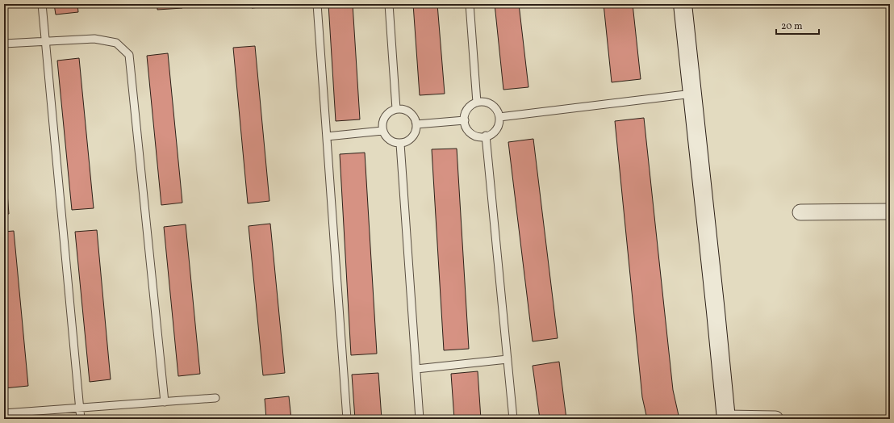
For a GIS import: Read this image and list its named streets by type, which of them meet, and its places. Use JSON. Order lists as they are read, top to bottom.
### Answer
{
  "scale_bar": "20 m"
}
